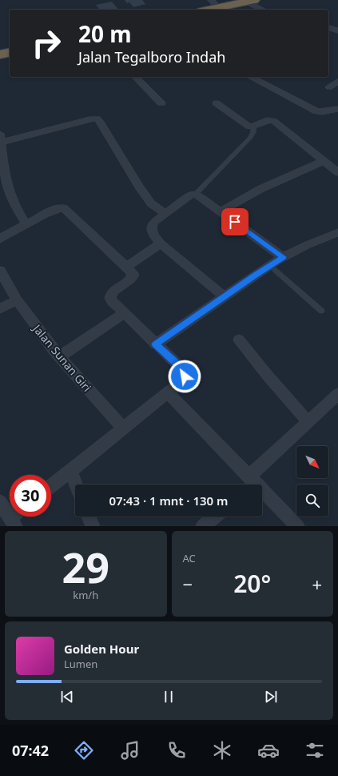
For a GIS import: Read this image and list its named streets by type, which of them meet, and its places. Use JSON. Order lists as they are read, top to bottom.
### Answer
{
  "streets": {
    "street": ["Jalan Sunan Giri"]
  },
  "north": "bottom right",
  "page": {
    "turn": ["20 m", "Jalan Tegalboro Indah"],
    "limit": "30",
    "trip": "07:43 · 1 mnt · 130 m",
    "tile": [
      ["29", "km/h"],
      "AC"
    ],
    "heat": ["−", "20°", "+"],
    "song": ["Golden Hour", "Lumen"],
    "tabs": "07:42"
  }
}
